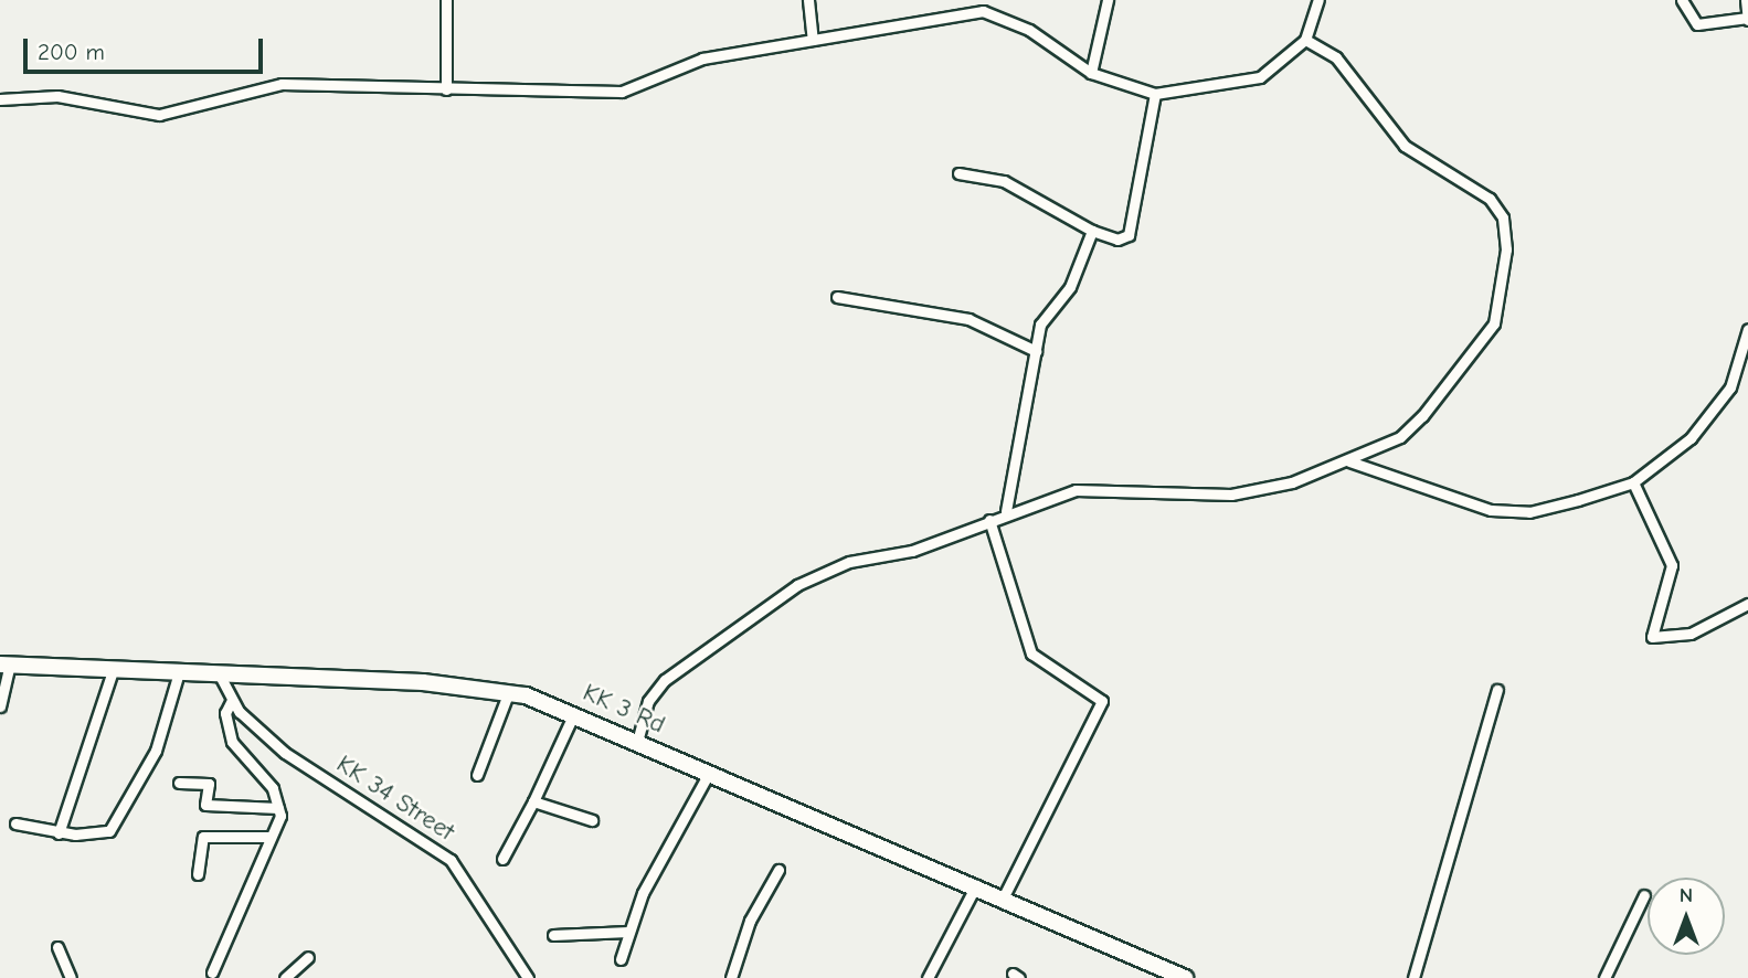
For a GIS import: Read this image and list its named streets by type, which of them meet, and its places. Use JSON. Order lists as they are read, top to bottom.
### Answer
{
  "streets": {
    "highway": ["KK 3 Rd"],
    "street": ["KK 34 Street"]
  },
  "crossings": [
    ["KK 3 Rd", "KK 34 Street"]
  ],
  "scale_bar": "200 m",
  "north": "top"
}
